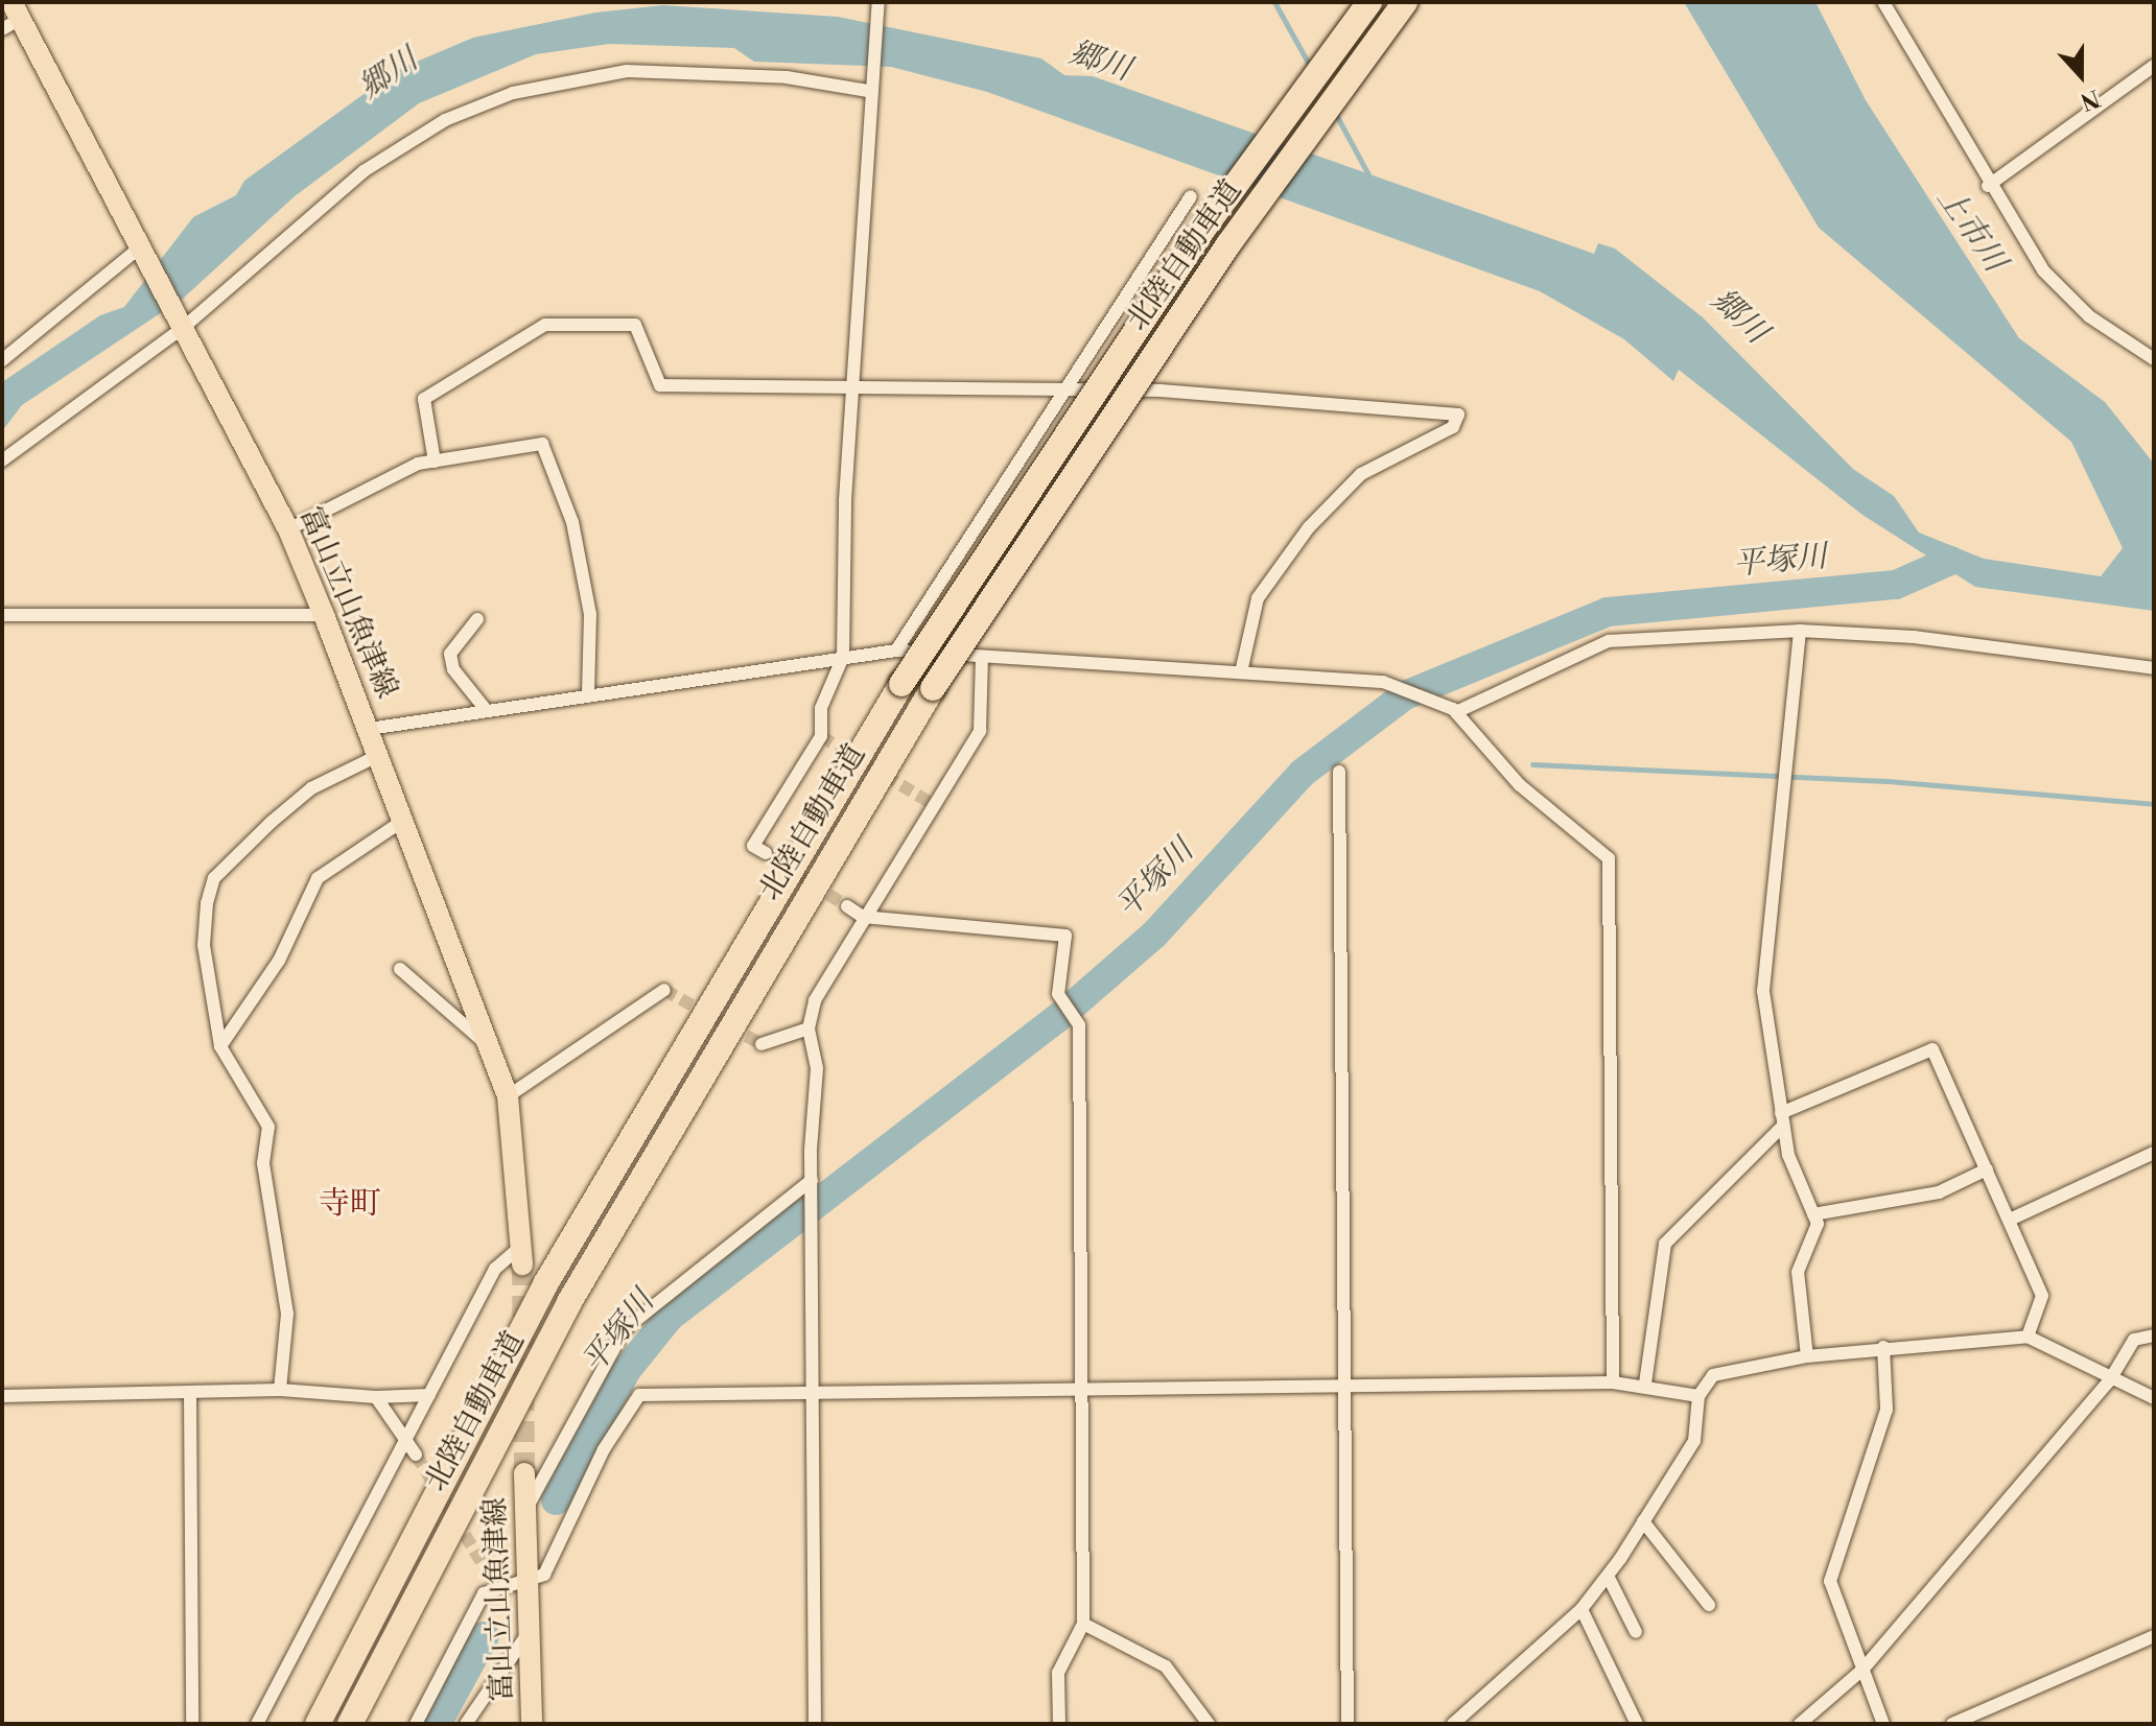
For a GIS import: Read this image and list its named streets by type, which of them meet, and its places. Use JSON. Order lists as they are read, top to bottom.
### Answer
{
  "streets": {
    "highway": ["北陸自動車道"],
    "main road": ["富山立山魚津線"]
  },
  "districts": ["寺町"],
  "water": ["郷川", "上市川", "平塚川"],
  "north": "bottom"
}
